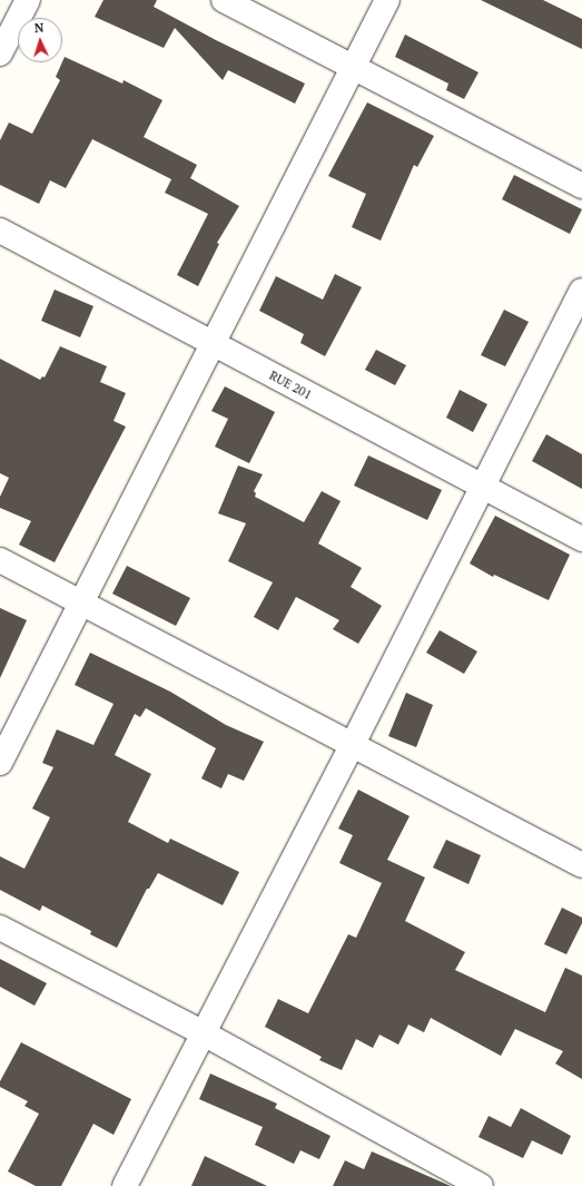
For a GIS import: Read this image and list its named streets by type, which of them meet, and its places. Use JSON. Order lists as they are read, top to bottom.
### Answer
{
  "streets": {
    "street": ["RUE 201"]
  },
  "north": "top"
}
